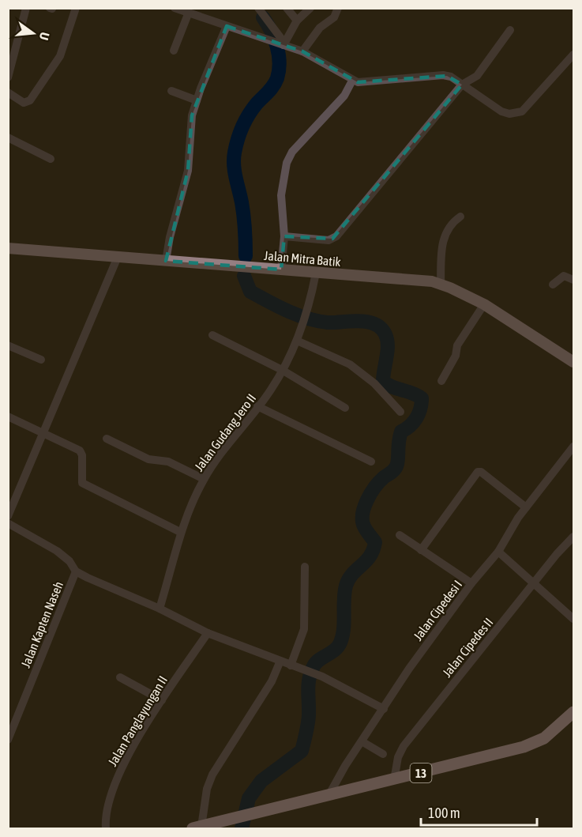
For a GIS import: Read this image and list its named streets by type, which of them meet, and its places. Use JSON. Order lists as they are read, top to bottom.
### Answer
{
  "streets": {
    "highway": ["13"],
    "main road": ["Jalan Mitra Batik"],
    "street": [
      "Jalan Gudang Jero II",
      "Jalan Cipedesi I",
      "Jalan Kapten Naseh",
      "Jalan Cipedes II",
      "Jalan Panglayungan II"
    ]
  },
  "crossings": [
    ["Jalan Mitra Batik", "Jalan Gudang Jero II"],
    ["Jalan Gudang Jero II", "Jalan Kapten Naseh"],
    ["Jalan Cipedesi I", "Jalan Kapten Naseh"],
    ["Jalan Cipedesi I", "13"],
    ["Jalan Kapten Naseh", "Jalan Panglayungan II"],
    ["Jalan Cipedes II", "13"]
  ],
  "scale_bar": "100 m",
  "north": "right"
}
